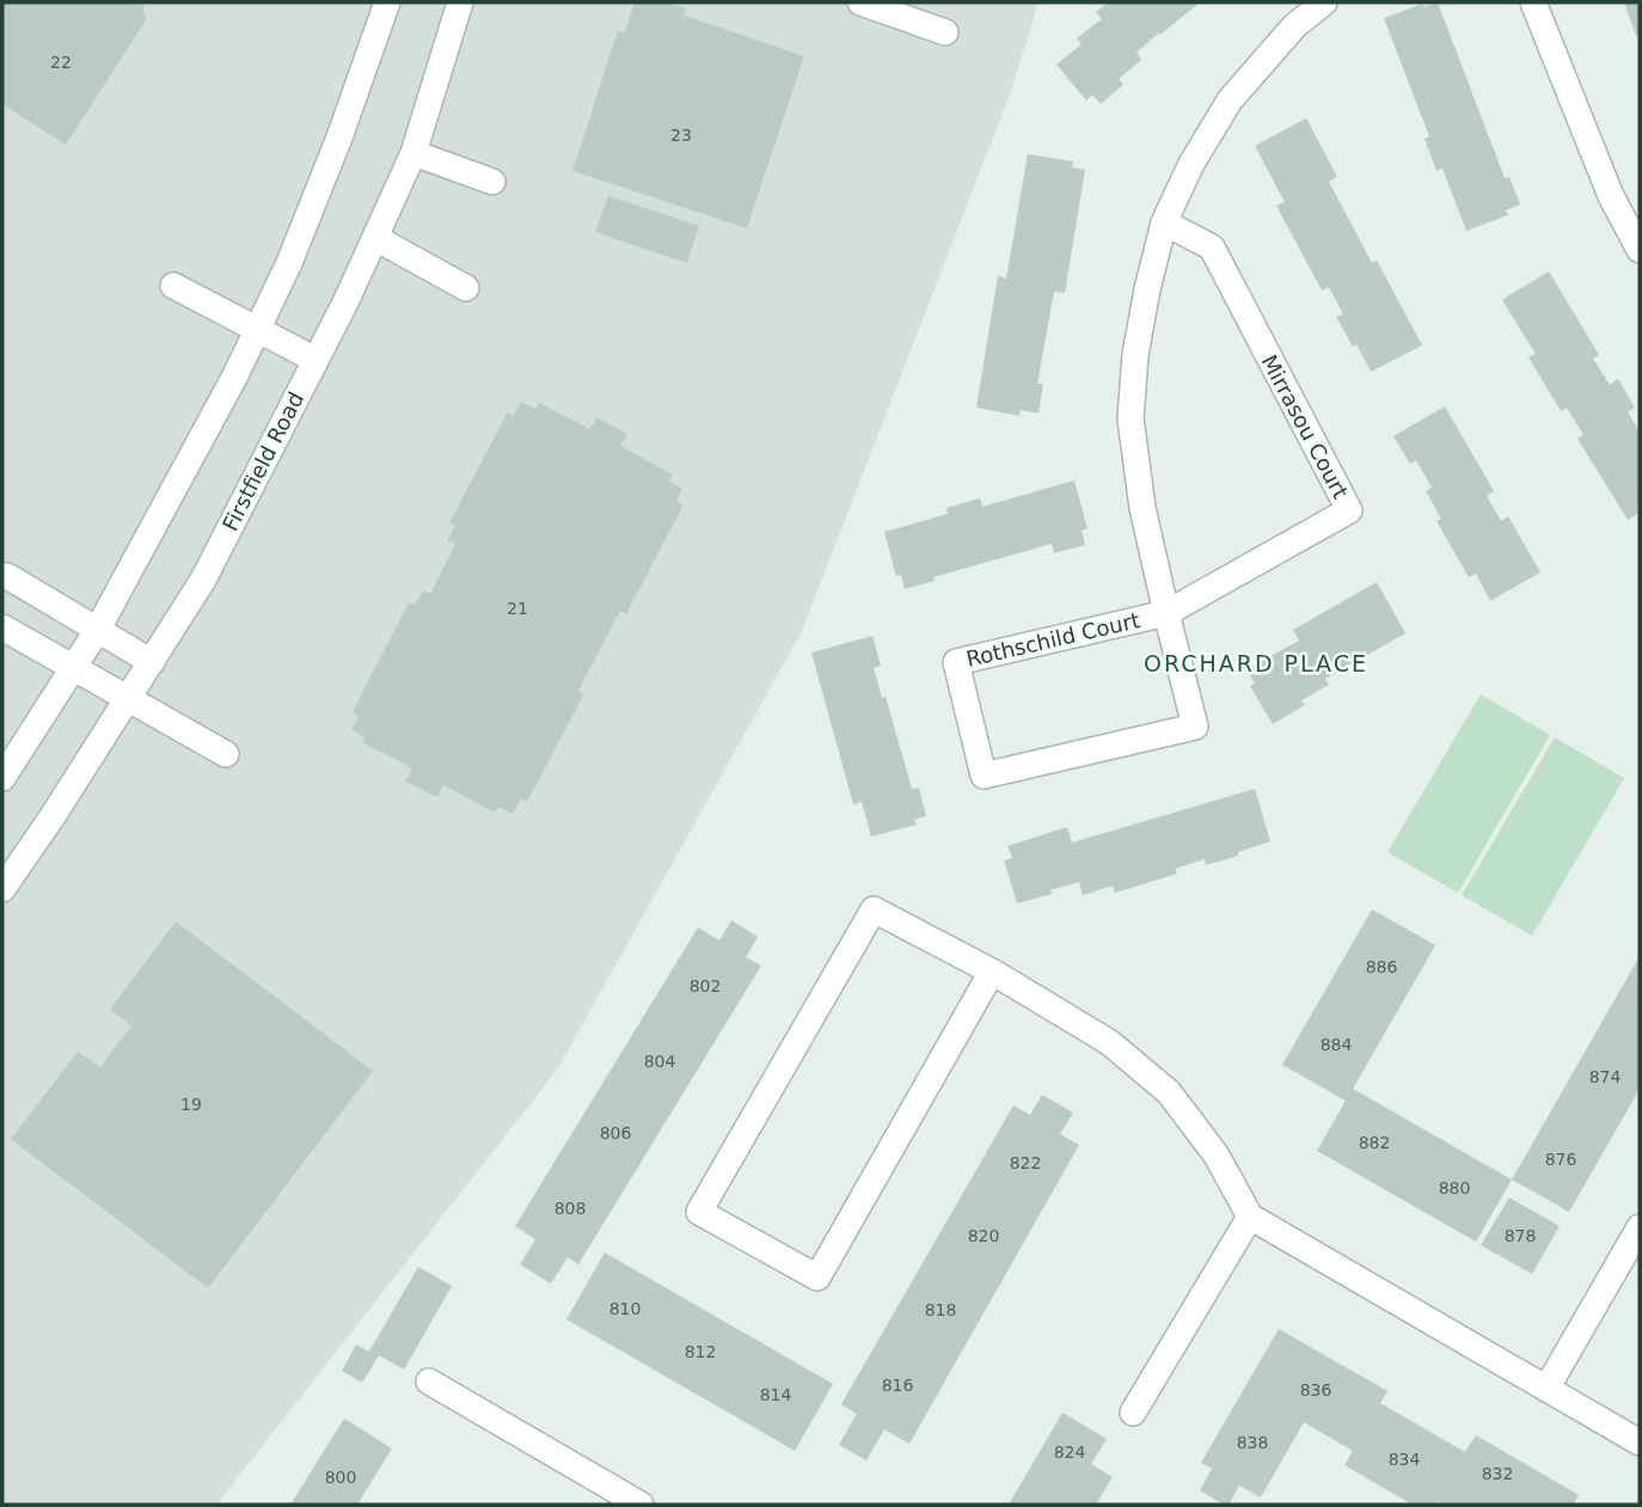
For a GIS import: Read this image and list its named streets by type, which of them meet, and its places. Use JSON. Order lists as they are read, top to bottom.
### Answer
{
  "streets": {
    "street": ["Mirrasou Court", "Firstfield Road", "Rothschild Court"]
  },
  "crossings": [
    ["Mirrasou Court", "Rothschild Court"]
  ],
  "districts": ["ORCHARD PLACE"],
  "house_numbers": [
    "22",
    "23",
    "21",
    "886",
    "802",
    "884",
    "804",
    "874",
    "19",
    "806",
    "882",
    "876",
    "822",
    "880",
    "808",
    "820",
    "878",
    "810",
    "818",
    "812",
    "816",
    "836",
    "814",
    "838",
    "824",
    "834",
    "832",
    "800"
  ]
}
